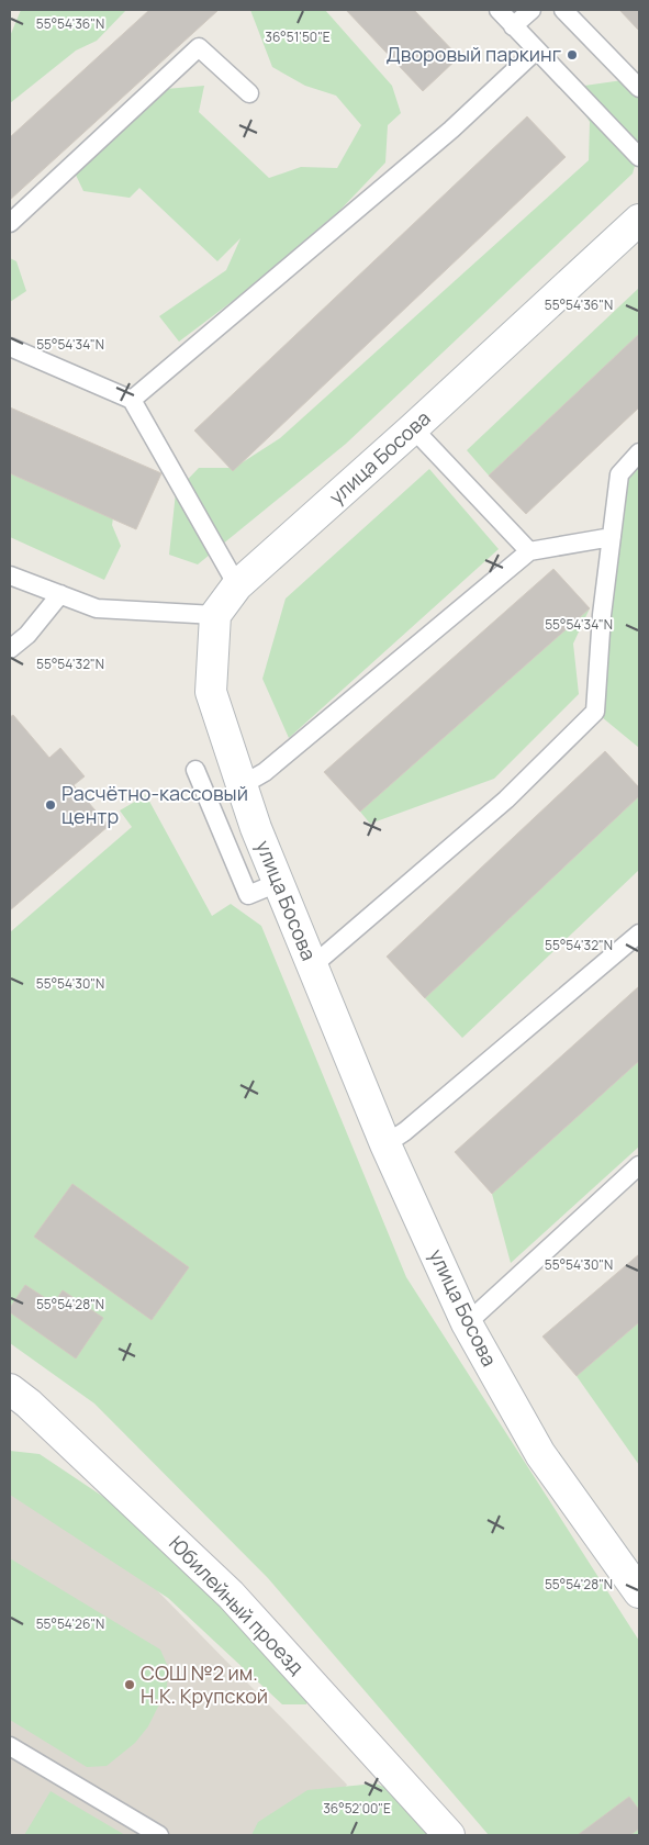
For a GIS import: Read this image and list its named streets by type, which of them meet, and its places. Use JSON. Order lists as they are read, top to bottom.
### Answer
{
  "streets": {
    "street": ["улица Босова", "Юбилейный проезд"]
  },
  "places": ["Дворовый паркинг", "Расчётно-кассовый центр", "СОШ №2 им. Н.К. Крупской"],
  "coordinates": [
    "55°54'36\"N",
    "36°51'50\"E",
    "55°54'34\"N",
    "55°54'32\"N",
    "55°54'30\"N",
    "55°54'28\"N",
    "55°54'26\"N",
    "36°52'00\"E"
  ]
}
